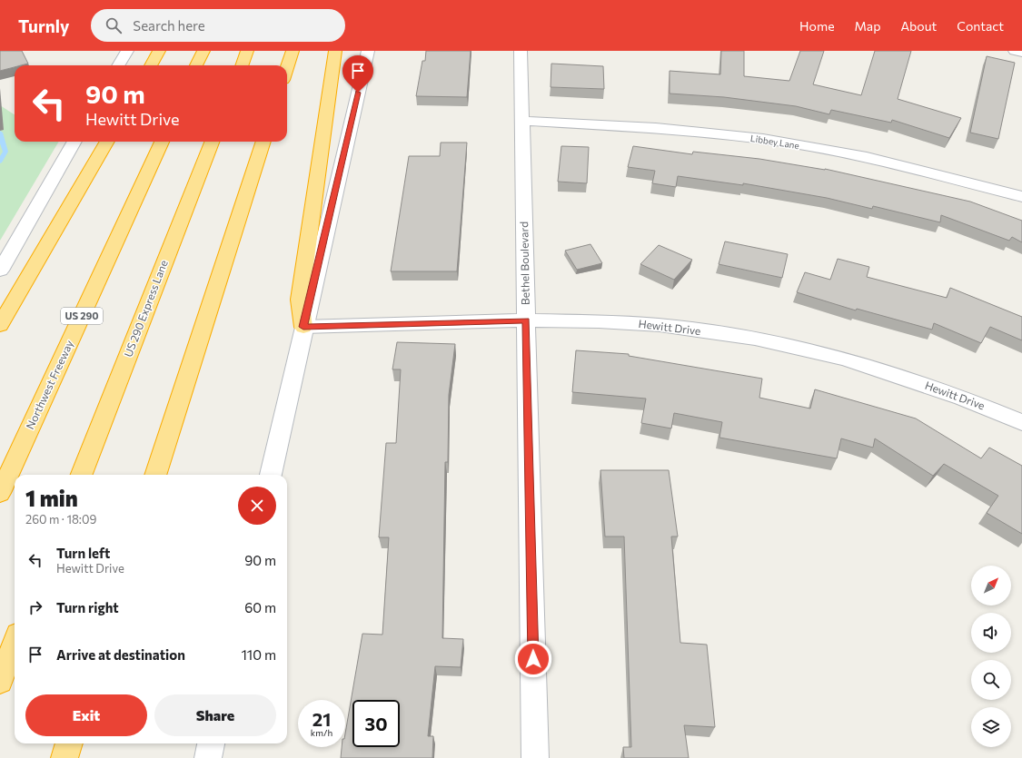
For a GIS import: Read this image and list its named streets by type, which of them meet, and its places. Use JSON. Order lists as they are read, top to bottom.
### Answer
{
  "streets": {
    "highway": ["US 290 Express Lane", "US 290", "Northwest Freeway"],
    "street": ["Libbey Lane", "Bethel Boulevard", "Hewitt Drive"]
  },
  "crossings": [
    ["Libbey Lane", "Bethel Boulevard"],
    ["Bethel Boulevard", "Hewitt Drive"]
  ],
  "north": "top right",
  "page": {
    "header": "Turnly",
    "search": "Search here",
    "nav": [
      "Home",
      "Map",
      "About",
      "Contact"
    ],
    "turn": ["90 m", "Hewitt Drive"],
    "heading": ["1 min", "260 m · 18:09"],
    "list": [
      {
        "name": "Turn left",
        "note": "Hewitt Drive",
        "value": "90 m"
      },
      {
        "name": "Turn right",
        "value": "60 m"
      },
      {
        "name": "Arrive at destination",
        "value": "110 m"
      }
    ],
    "buttons": ["Exit", "Share"],
    "speed": "21 km/h",
    "limit": "30"
  }
}
